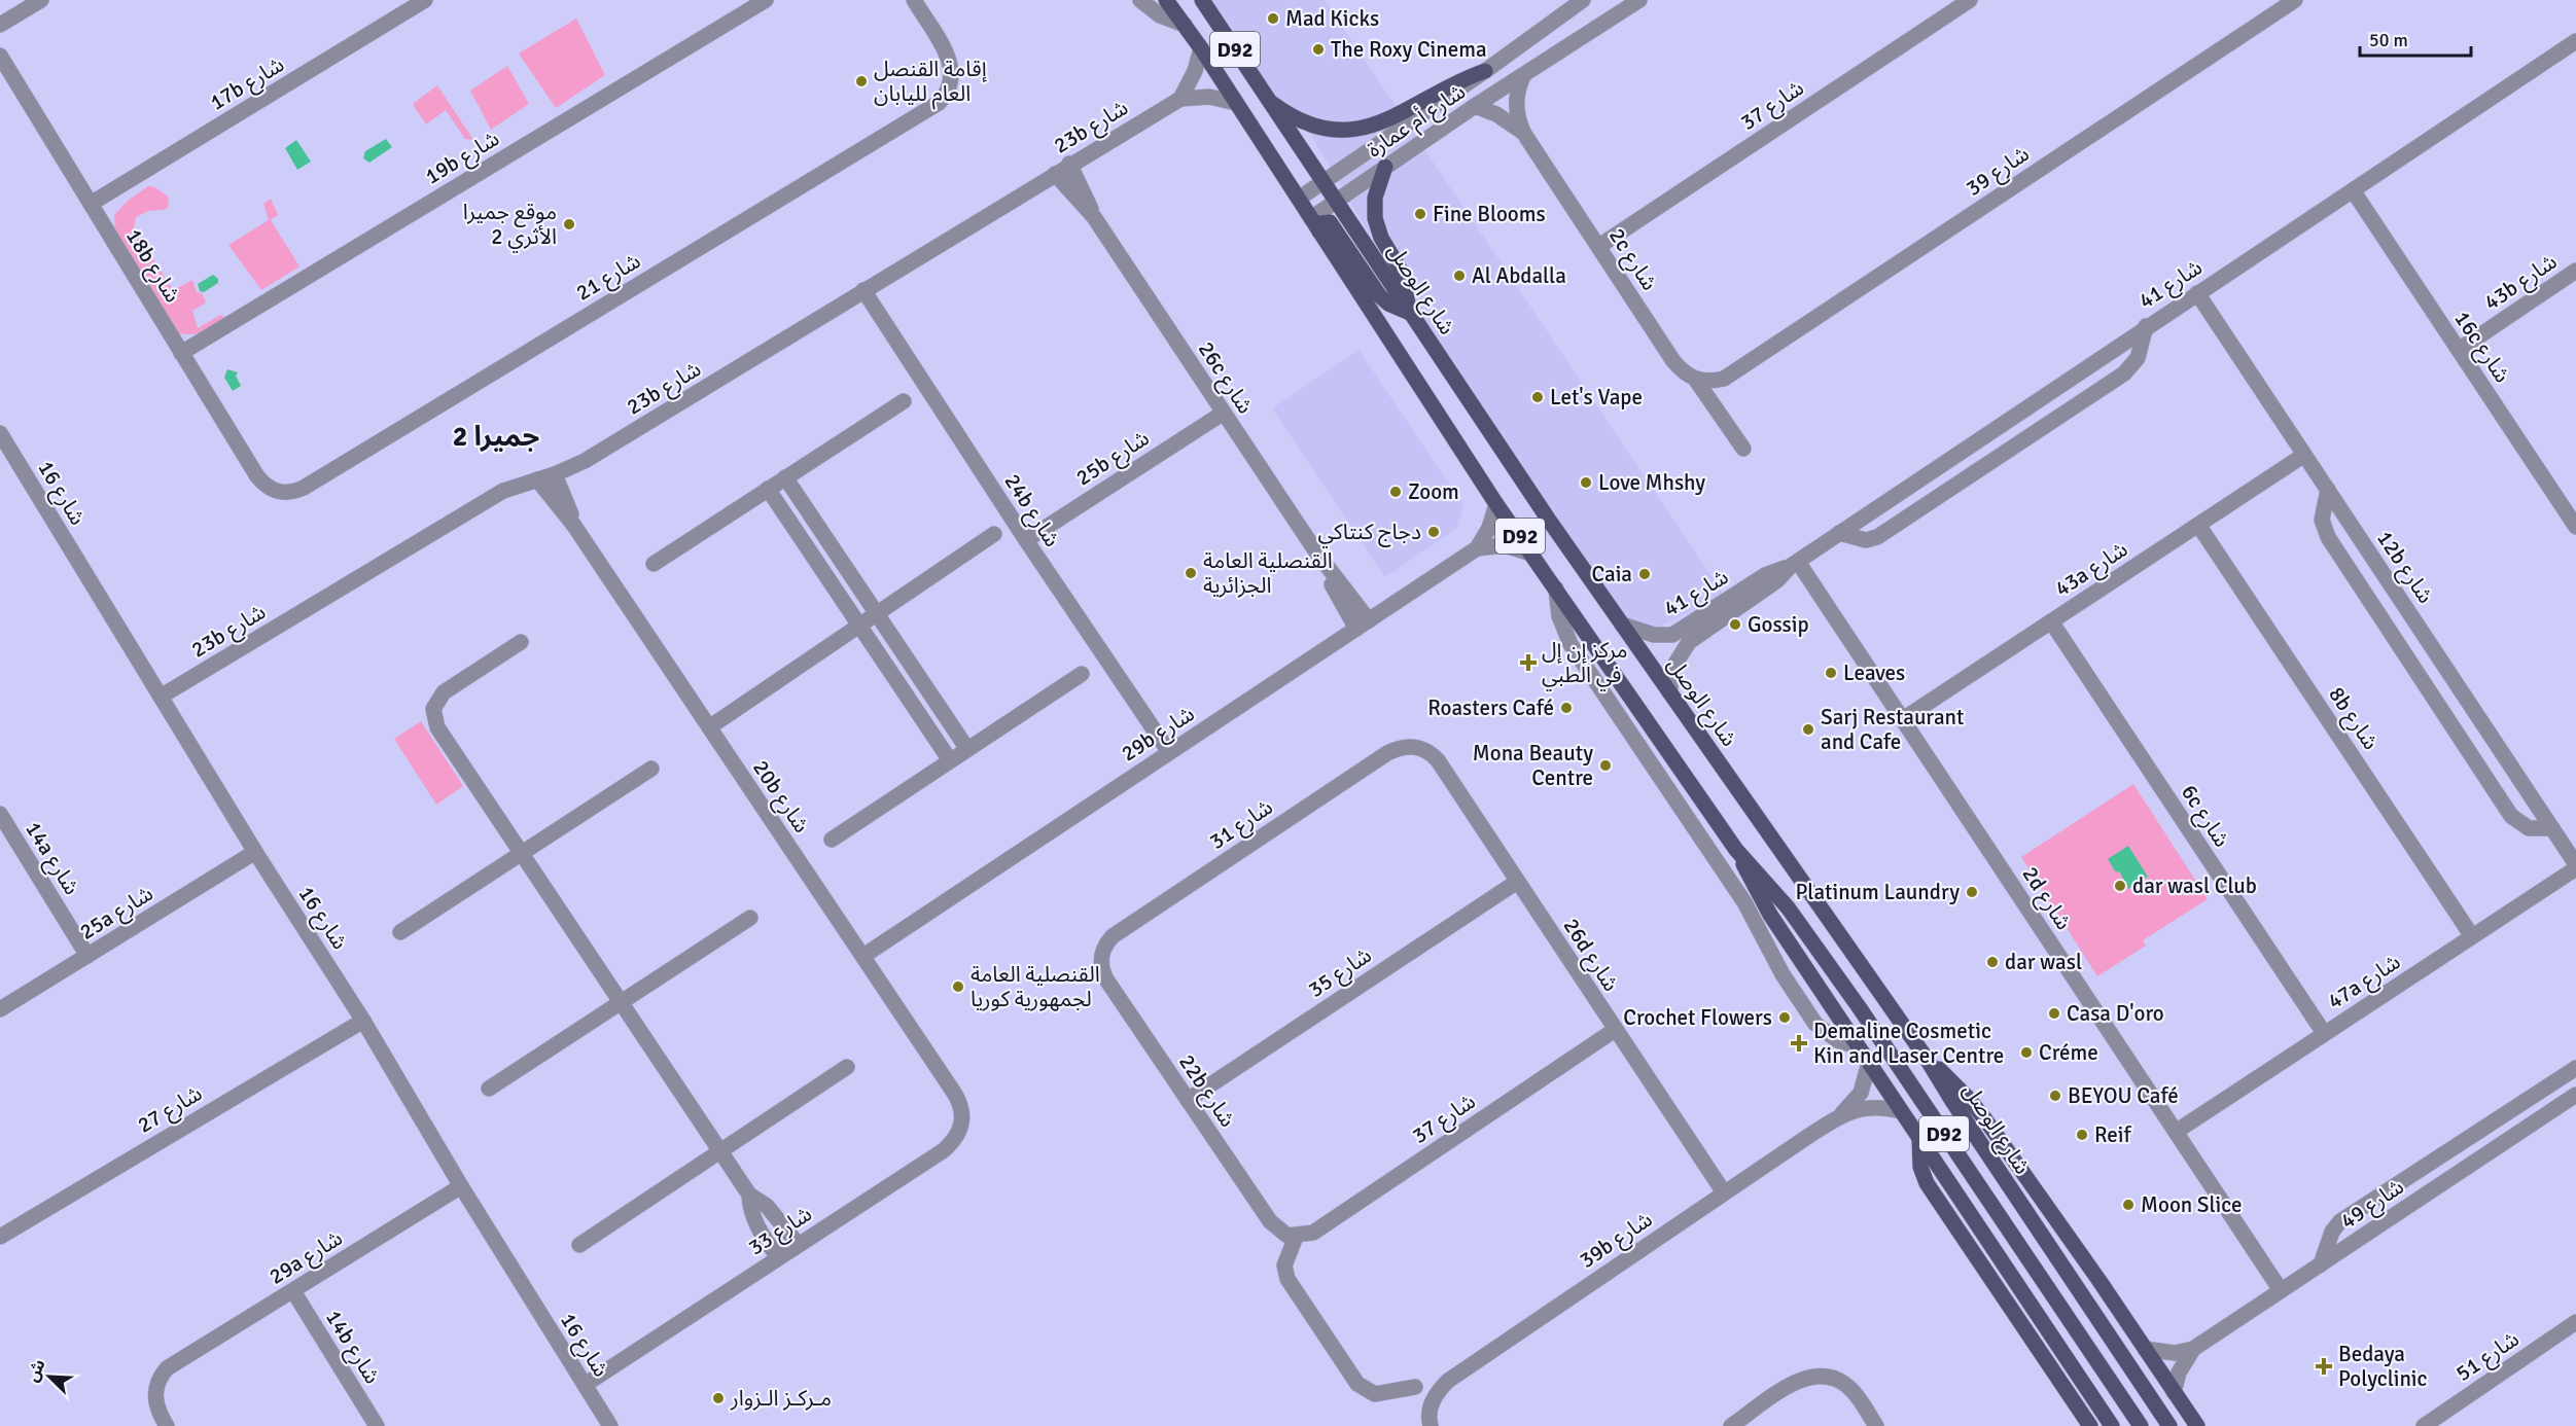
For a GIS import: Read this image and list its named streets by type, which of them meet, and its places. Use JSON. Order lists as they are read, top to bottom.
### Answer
{
  "streets": {
    "main road": ["D92", "شارع الوصل"],
    "street": [
      "17b شارع",
      "شارع 37",
      "شارع أم عمارة",
      "23b شارع",
      "19b شارع",
      "شارع 39",
      "2c شارع",
      "18b شارع",
      "شارع 21",
      "43b شارع",
      "شارع 41",
      "16c شارع",
      "26c شارع",
      "25b شارع",
      "شارع 16",
      "24b شارع",
      "12b شارع",
      "43a شارع",
      "8b شارع",
      "29b شارع",
      "20b شارع",
      "6c شارع",
      "شارع 31",
      "14a شارع",
      "2d شارع",
      "25a شارع",
      "26d شارع",
      "شارع 35",
      "47a شارع",
      "22b شارع",
      "شارع 27",
      "شارع 49",
      "شارع 33",
      "39b شارع",
      "29a شارع",
      "14b شارع",
      "شارع 51"
    ]
  },
  "crossings": [
    ["D92", "شارع أم عمارة"],
    ["D92", "23b شارع"],
    ["D92", "29b شارع"],
    ["D92", "39b شارع"],
    ["17b شارع", "18b شارع"],
    ["شارع 37", "2c شارع"],
    ["شارع 37", "26d شارع"],
    ["شارع 37", "22b شارع"],
    ["شارع أم عمارة", "2c شارع"],
    ["شارع أم عمارة", "شارع الوصل"],
    ["23b شارع", "26c شارع"],
    ["23b شارع", "شارع 16"],
    ["23b شارع", "24b شارع"],
    ["23b شارع", "20b شارع"],
    ["19b شارع", "18b شارع"],
    ["شارع 39", "2c شارع"],
    ["18b شارع", "شارع 21"],
    ["43b شارع", "16c شارع"],
    ["شارع 41", "شارع الوصل"],
    ["شارع 41", "16c شارع"],
    ["شارع 41", "12b شارع"],
    ["شارع 41", "2d شارع"],
    ["26c شارع", "25b شارع"],
    ["26c شارع", "29b شارع"],
    ["25b شارع", "24b شارع"],
    ["شارع 16", "25a شارع"],
    ["شارع 16", "شارع 27"],
    ["شارع 16", "شارع 33"],
    ["شارع 16", "29a شارع"],
    ["24b شارع", "29b شارع"],
    ["12b شارع", "43a شارع"],
    ["12b شارع", "47a شارع"],
    ["43a شارع", "8b شارع"],
    ["43a شارع", "6c شارع"],
    ["43a شارع", "2d شارع"],
    ["8b شارع", "47a شارع"],
    ["29b شارع", "20b شارع"],
    ["20b شارع", "شارع 33"],
    ["6c شارع", "47a شارع"],
    ["شارع 31", "26d شارع"],
    ["شارع 31", "22b شارع"],
    ["14a شارع", "25a شارع"],
    ["2d شارع", "47a شارع"],
    ["2d شارع", "شارع 49"],
    ["26d شارع", "شارع 35"],
    ["26d شارع", "39b شارع"],
    ["شارع 35", "22b شارع"],
    ["29a شارع", "14b شارع"]
  ],
  "districts": ["جميرا 2"],
  "places": {
    "other": [
      "Mad Kicks",
      "The Roxy Cinema",
      "إقامة القنصل العام لليابان",
      "Fine Blooms",
      "موقع جميرا 2 الأثري",
      "Al Abdalla",
      "Let's Vape",
      "Love Mhshy",
      "Zoom",
      "دجاج كنتاكي",
      "القنصلية العامة الجزائرية",
      "Caia",
      "Gossip",
      "Leaves",
      "Roasters Café",
      "Sarj Restaurant and Cafe",
      "Mona Beauty Centre",
      "dar wasl Club",
      "Platinum Laundry",
      "dar wasl",
      "القنصلية العامة لجمهورية كوريا",
      "Casa D'oro",
      "Crochet Flowers",
      "Créme",
      "BEYOU Café",
      "Reif",
      "Moon Slice",
      "مـركـز الـزوار"
    ],
    "health": ["مركز إن إل في الطبي", "Demaline Cosmetic Kin and Laser Centre", "Bedaya Polyclinic"]
  },
  "scale_bar": "50 m",
  "north": "top left"
}
